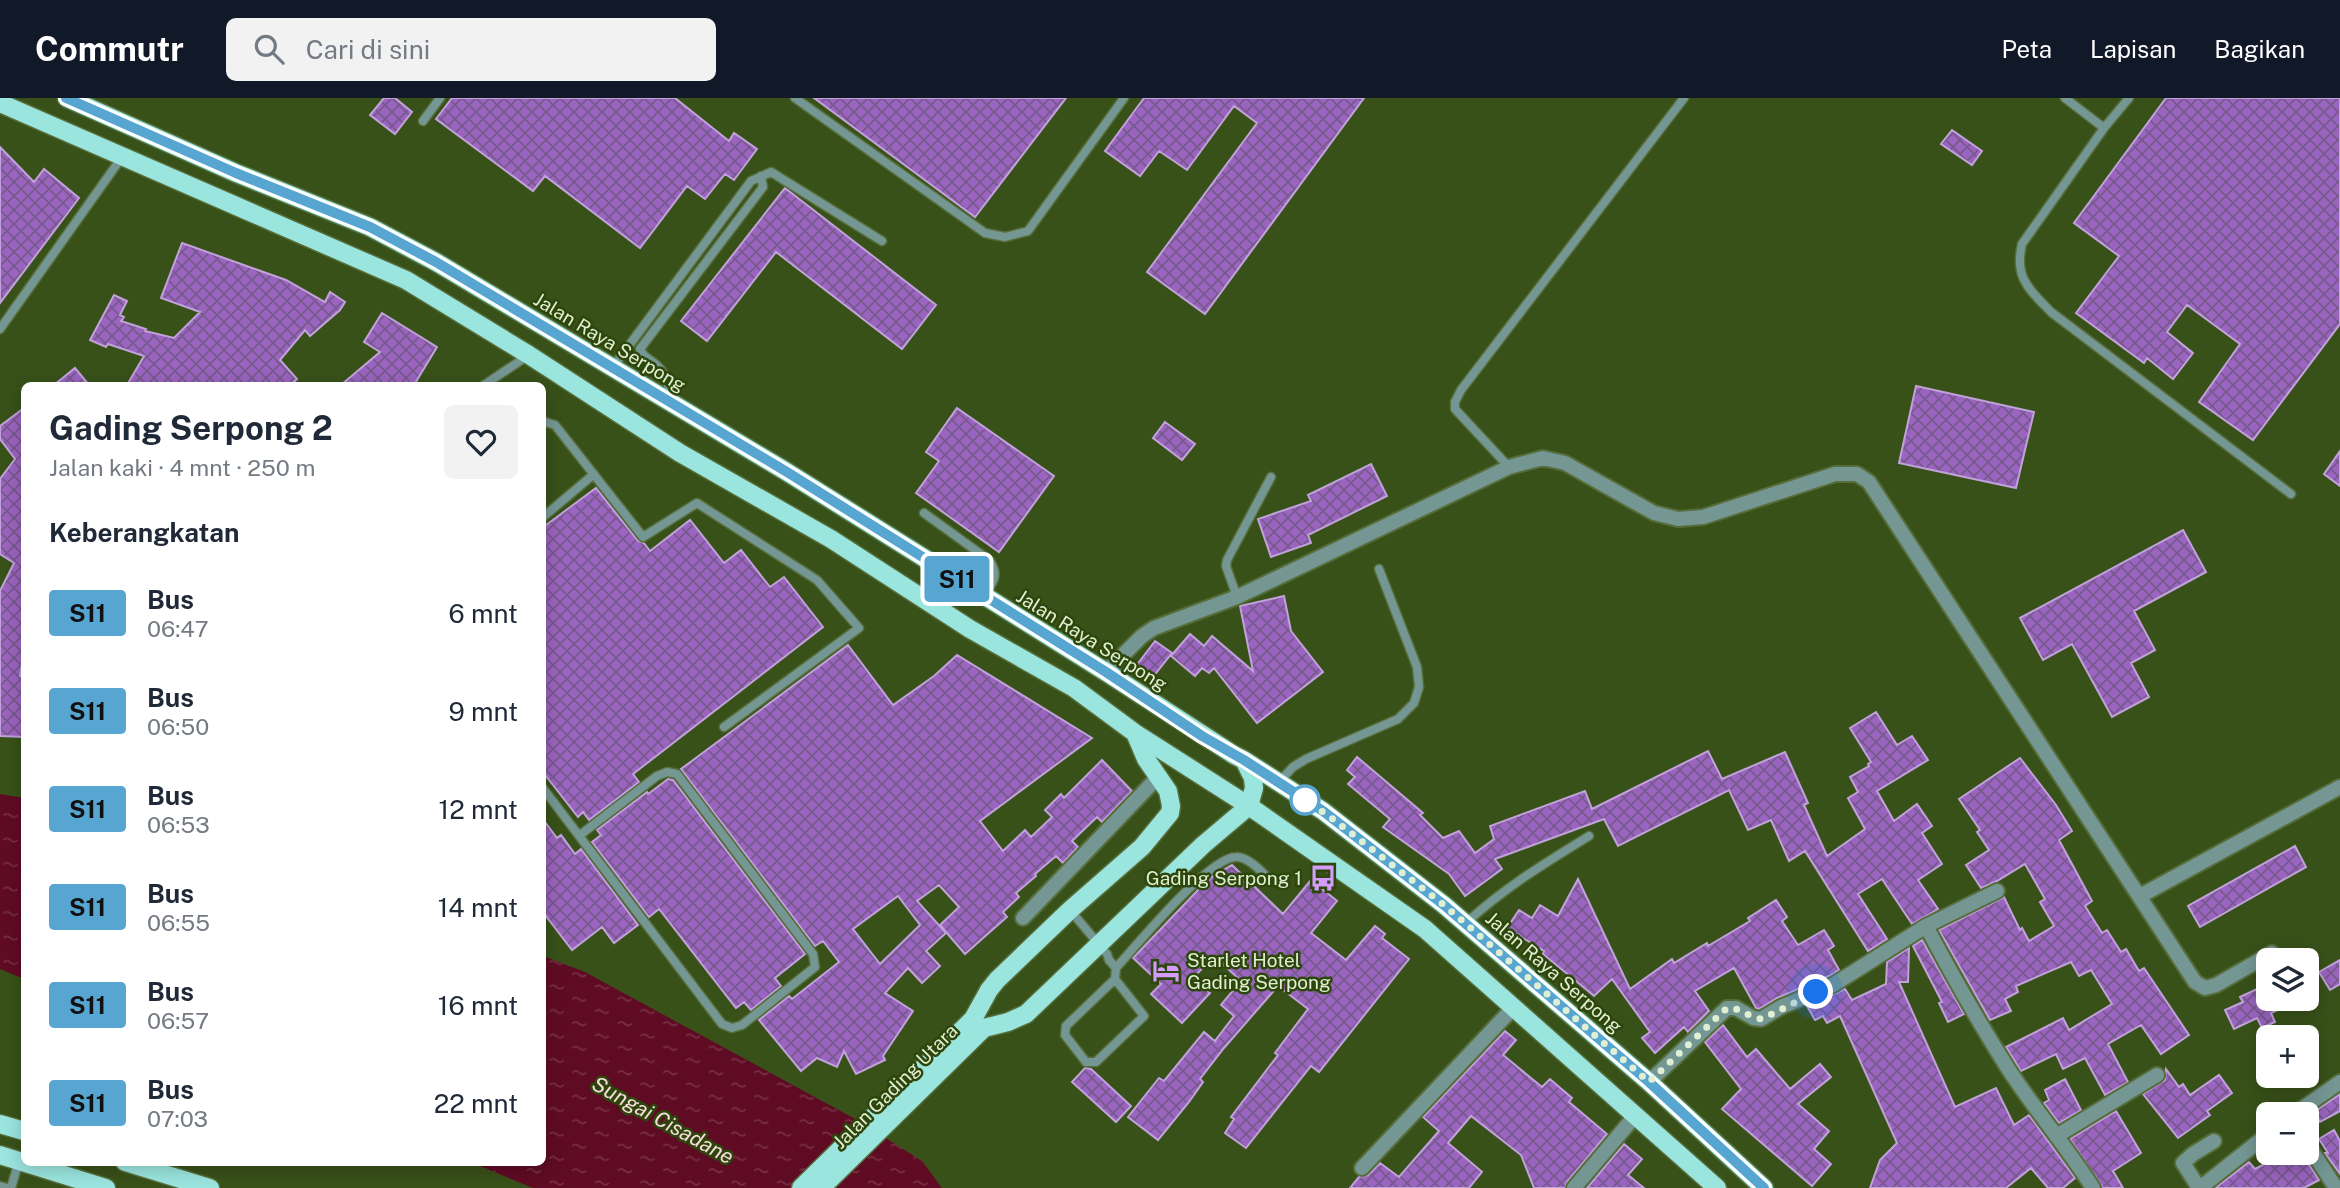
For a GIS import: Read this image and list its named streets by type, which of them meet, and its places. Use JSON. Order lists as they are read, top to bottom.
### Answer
{
  "streets": {
    "main road": ["Jalan Raya Serpong", "Jalan Gading Utara"]
  },
  "water": ["Sungai Cisadane"],
  "places": {
    "bus stop": ["Gading Serpong 1"],
    "hotel": ["Starlet Hotel Gading Serpong"]
  },
  "lines": ["bus line S11"],
  "page": {
    "header": "Commutr",
    "search": "Cari di sini",
    "nav": ["Peta", "Lapisan", "Bagikan"],
    "on_map": "S11",
    "heading": [
      ["Gading Serpong 2", "Jalan kaki · 4 mnt · 250 m"],
      "Keberangkatan"
    ],
    "list": [
      {
        "mark": "S11",
        "name": "Bus",
        "note": "06:47",
        "value": "6 mnt"
      },
      {
        "mark": "S11",
        "name": "Bus",
        "note": "06:50",
        "value": "9 mnt"
      },
      {
        "mark": "S11",
        "name": "Bus",
        "note": "06:53",
        "value": "12 mnt"
      },
      {
        "mark": "S11",
        "name": "Bus",
        "note": "06:55",
        "value": "14 mnt"
      },
      {
        "mark": "S11",
        "name": "Bus",
        "note": "06:57",
        "value": "16 mnt"
      },
      {
        "mark": "S11",
        "name": "Bus",
        "note": "07:03",
        "value": "22 mnt"
      }
    ],
    "map_buttons": ["+", "−"]
  }
}
